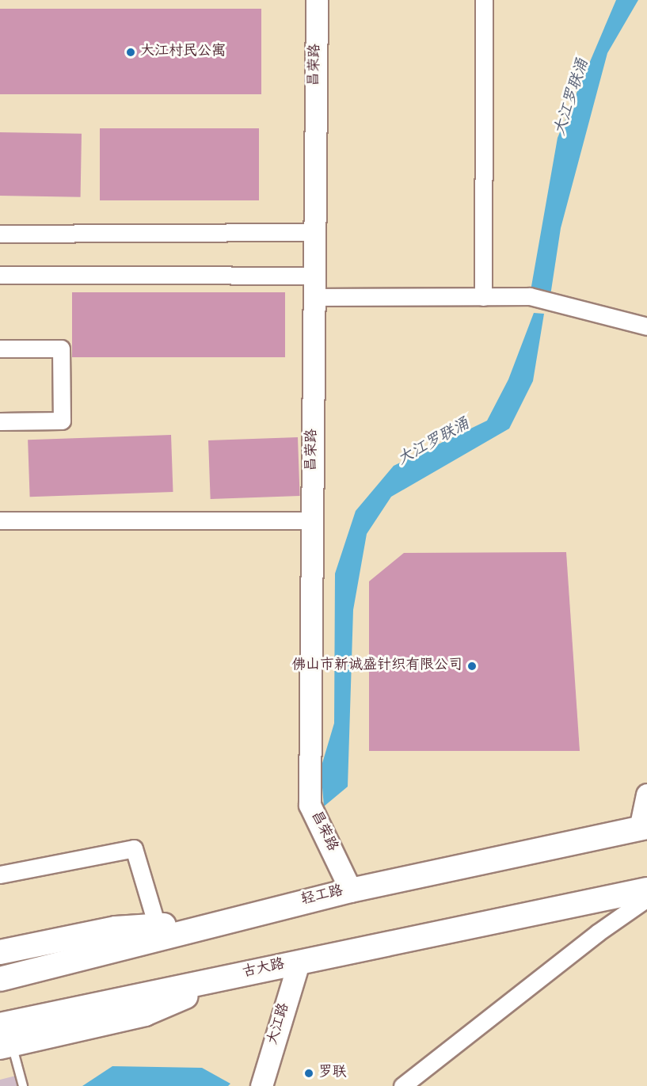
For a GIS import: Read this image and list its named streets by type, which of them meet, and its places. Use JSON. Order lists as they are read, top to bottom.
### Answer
{
  "streets": {
    "main road": ["轻工路", "古大路"],
    "street": ["昌荣路", "大江路"]
  },
  "crossings": [
    ["昌荣路", "轻工路"],
    ["古大路", "大江路"]
  ],
  "water": ["大江罗联涌"],
  "places": ["大江村民公寓", "佛山市新诚盛针织有限公司", "罗联"]
}
